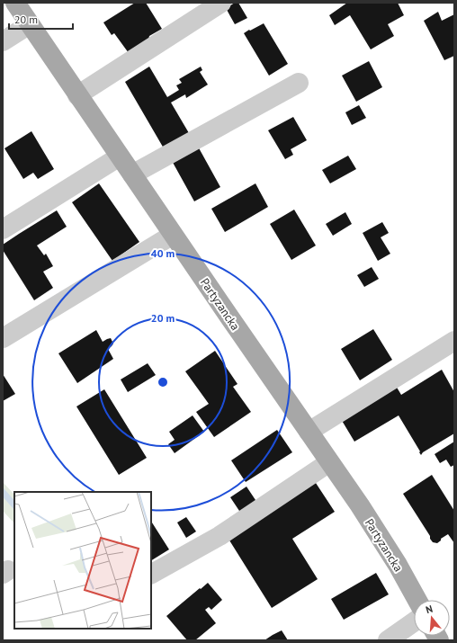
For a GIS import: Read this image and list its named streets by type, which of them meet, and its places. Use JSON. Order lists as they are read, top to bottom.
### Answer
{
  "streets": {
    "main road": ["Partyzancka"]
  },
  "scale_bar": "20 m",
  "north": "top",
  "rings": ["40 m", "20 m"]
}
